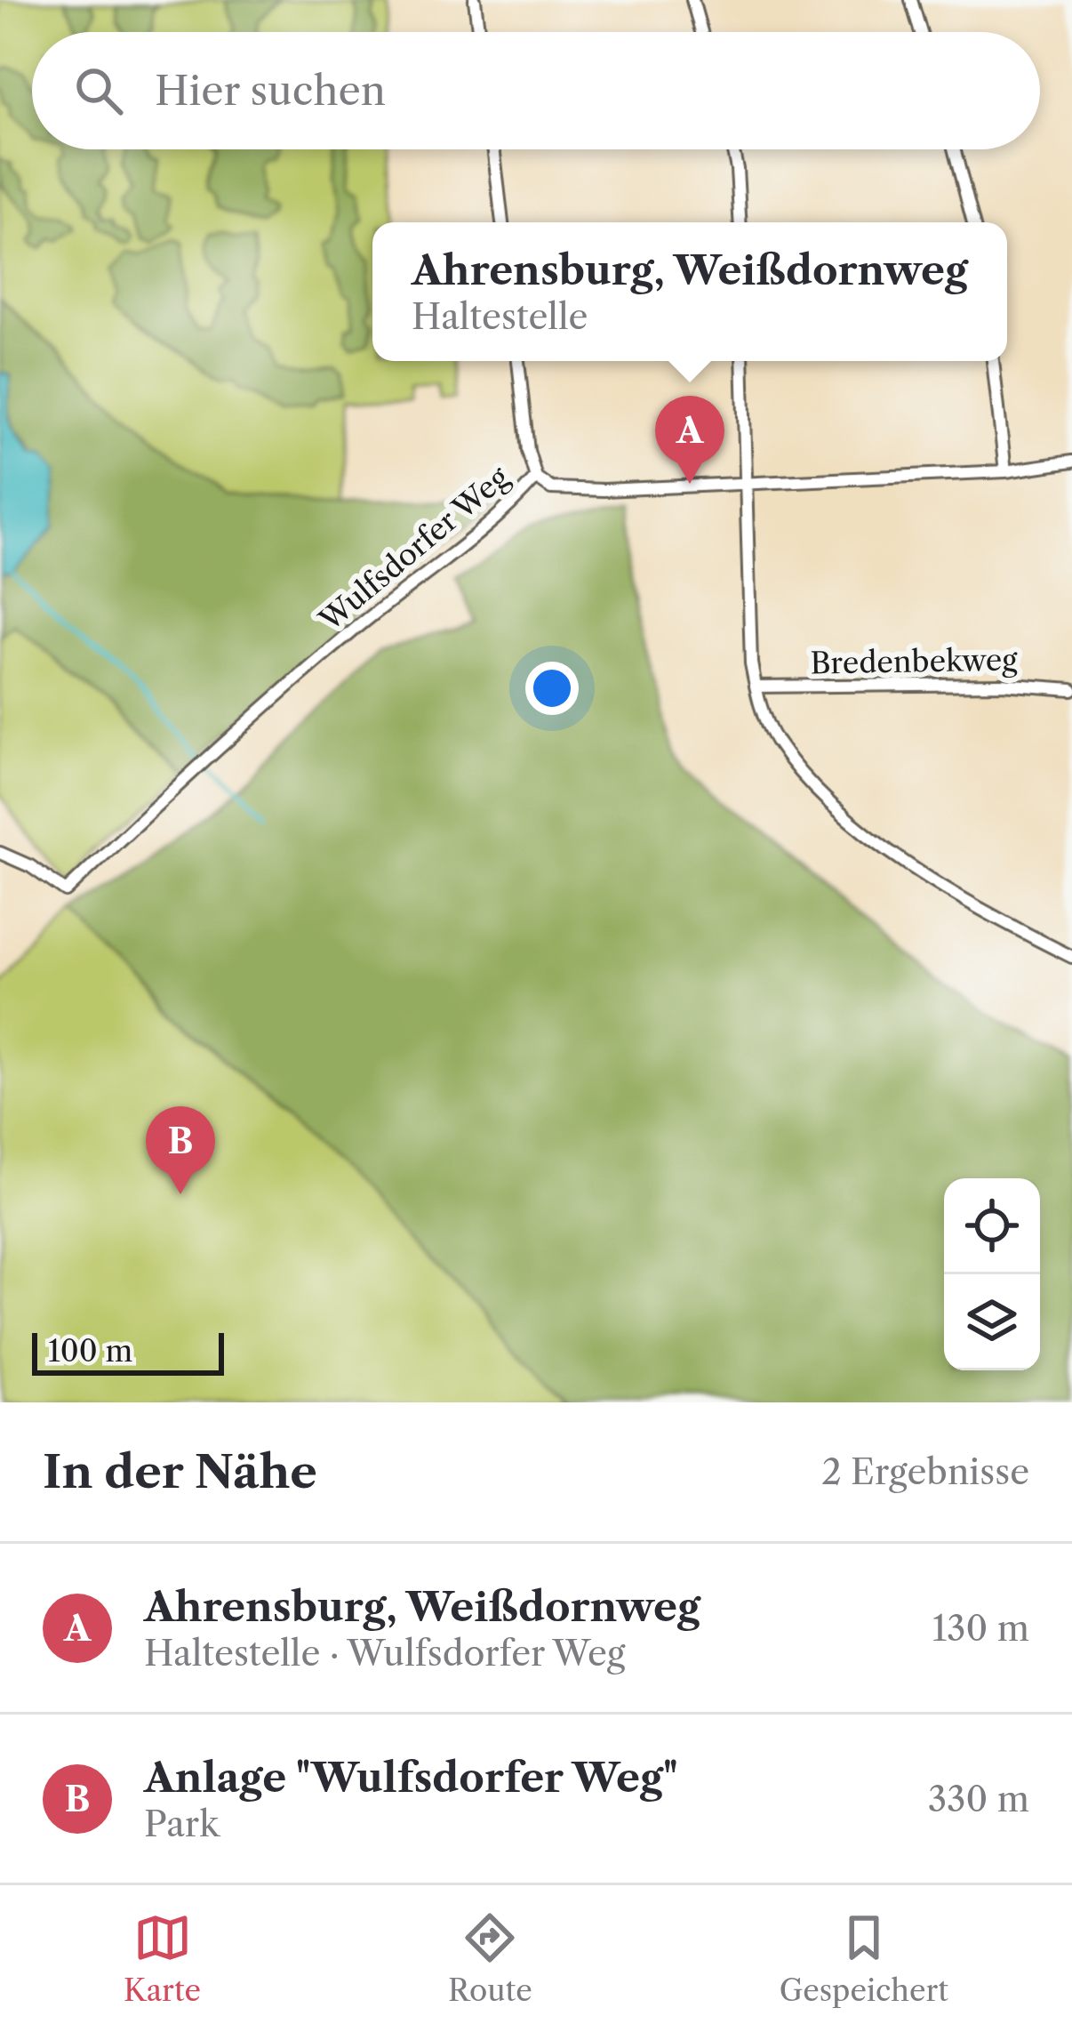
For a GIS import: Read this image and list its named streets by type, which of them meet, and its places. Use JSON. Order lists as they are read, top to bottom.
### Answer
{
  "streets": {
    "street": ["Wulfsdorfer Weg", "Bredenbekweg"]
  },
  "scale_bar": "100 m",
  "page": {
    "search": "Hier suchen",
    "popup": ["Ahrensburg, Weißdornweg", "Haltestelle"],
    "pins": ["A", "B"],
    "scale": "100 m",
    "heading": ["In der Nähe", "2 Ergebnisse"],
    "list": [
      {
        "mark": "A",
        "name": "Ahrensburg, Weißdornweg",
        "note": "Haltestelle · Wulfsdorfer Weg",
        "value": "130 m"
      },
      {
        "mark": "B",
        "name": "Anlage \"Wulfsdorfer Weg\"",
        "note": "Park",
        "value": "330 m"
      }
    ],
    "nav": ["Karte", "Route", "Gespeichert"]
  }
}
